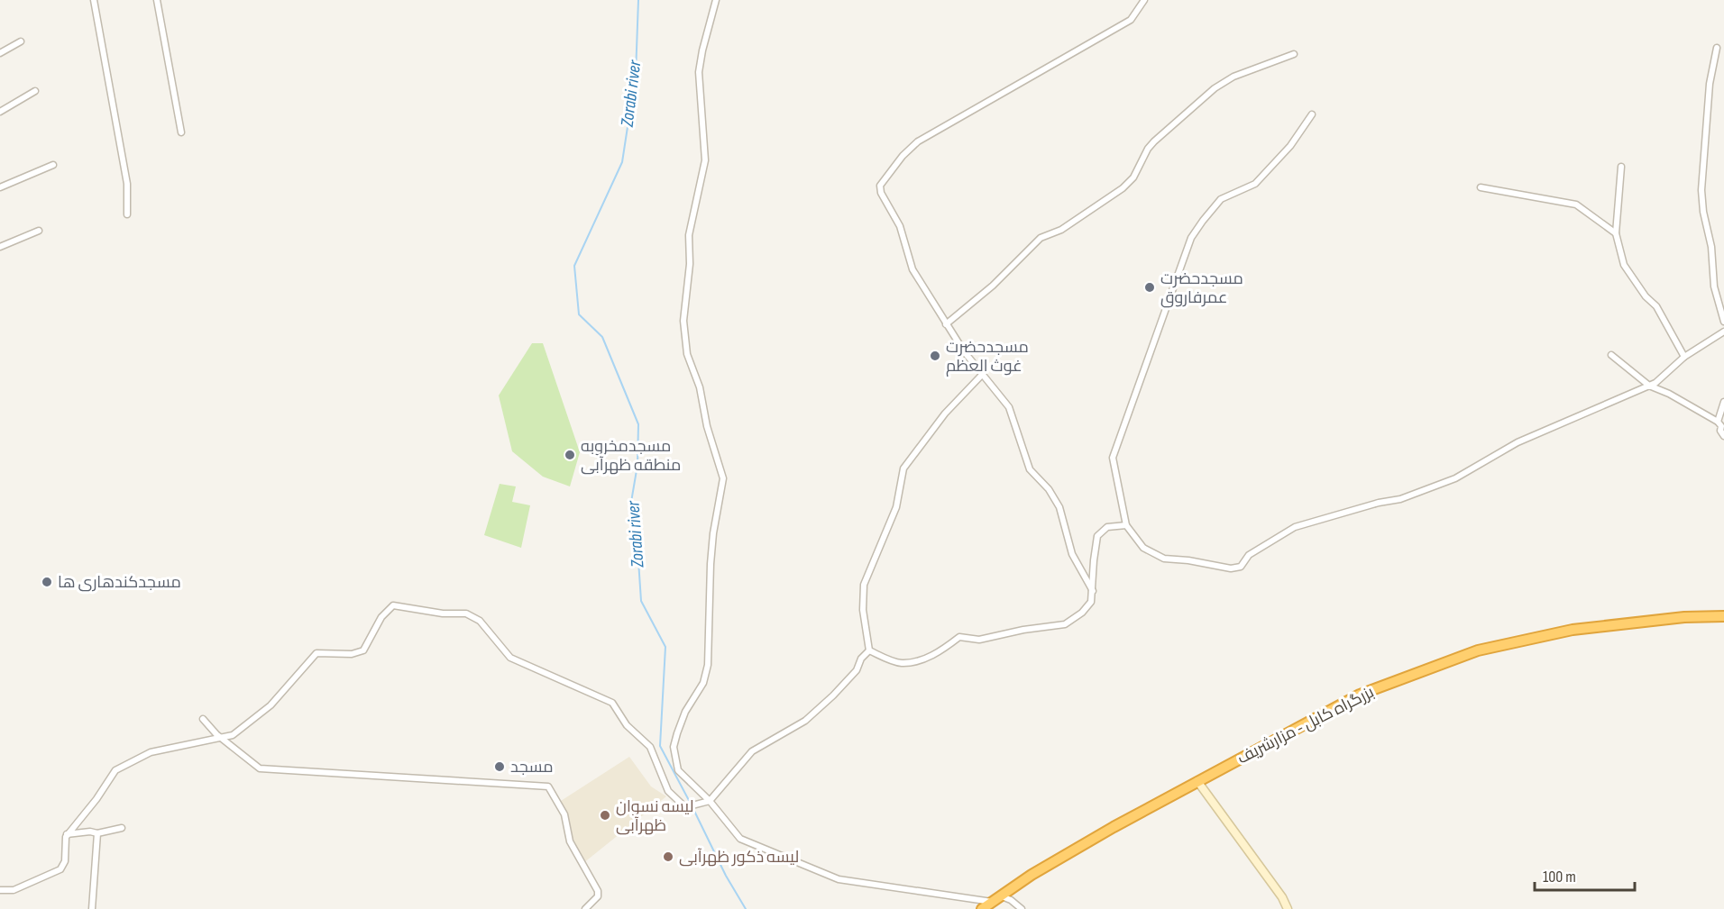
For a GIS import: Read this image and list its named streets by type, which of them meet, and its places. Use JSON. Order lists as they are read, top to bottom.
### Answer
{
  "streets": {
    "highway": ["بزرگراه کابل - مزارشریف"]
  },
  "water": ["Zorabi river"],
  "places": [
    "مسجدحضرت عمرفاروق",
    "مسجدحضرت غوث العظم",
    "مسجدمخروبه منطقه ظهرآبی",
    "مسجدکندهاری ها",
    "مسجد",
    "لیسه نسوان ظهرآبی",
    "لیسه ذکور ظهرآبی"
  ],
  "scale_bar": "100 m"
}
